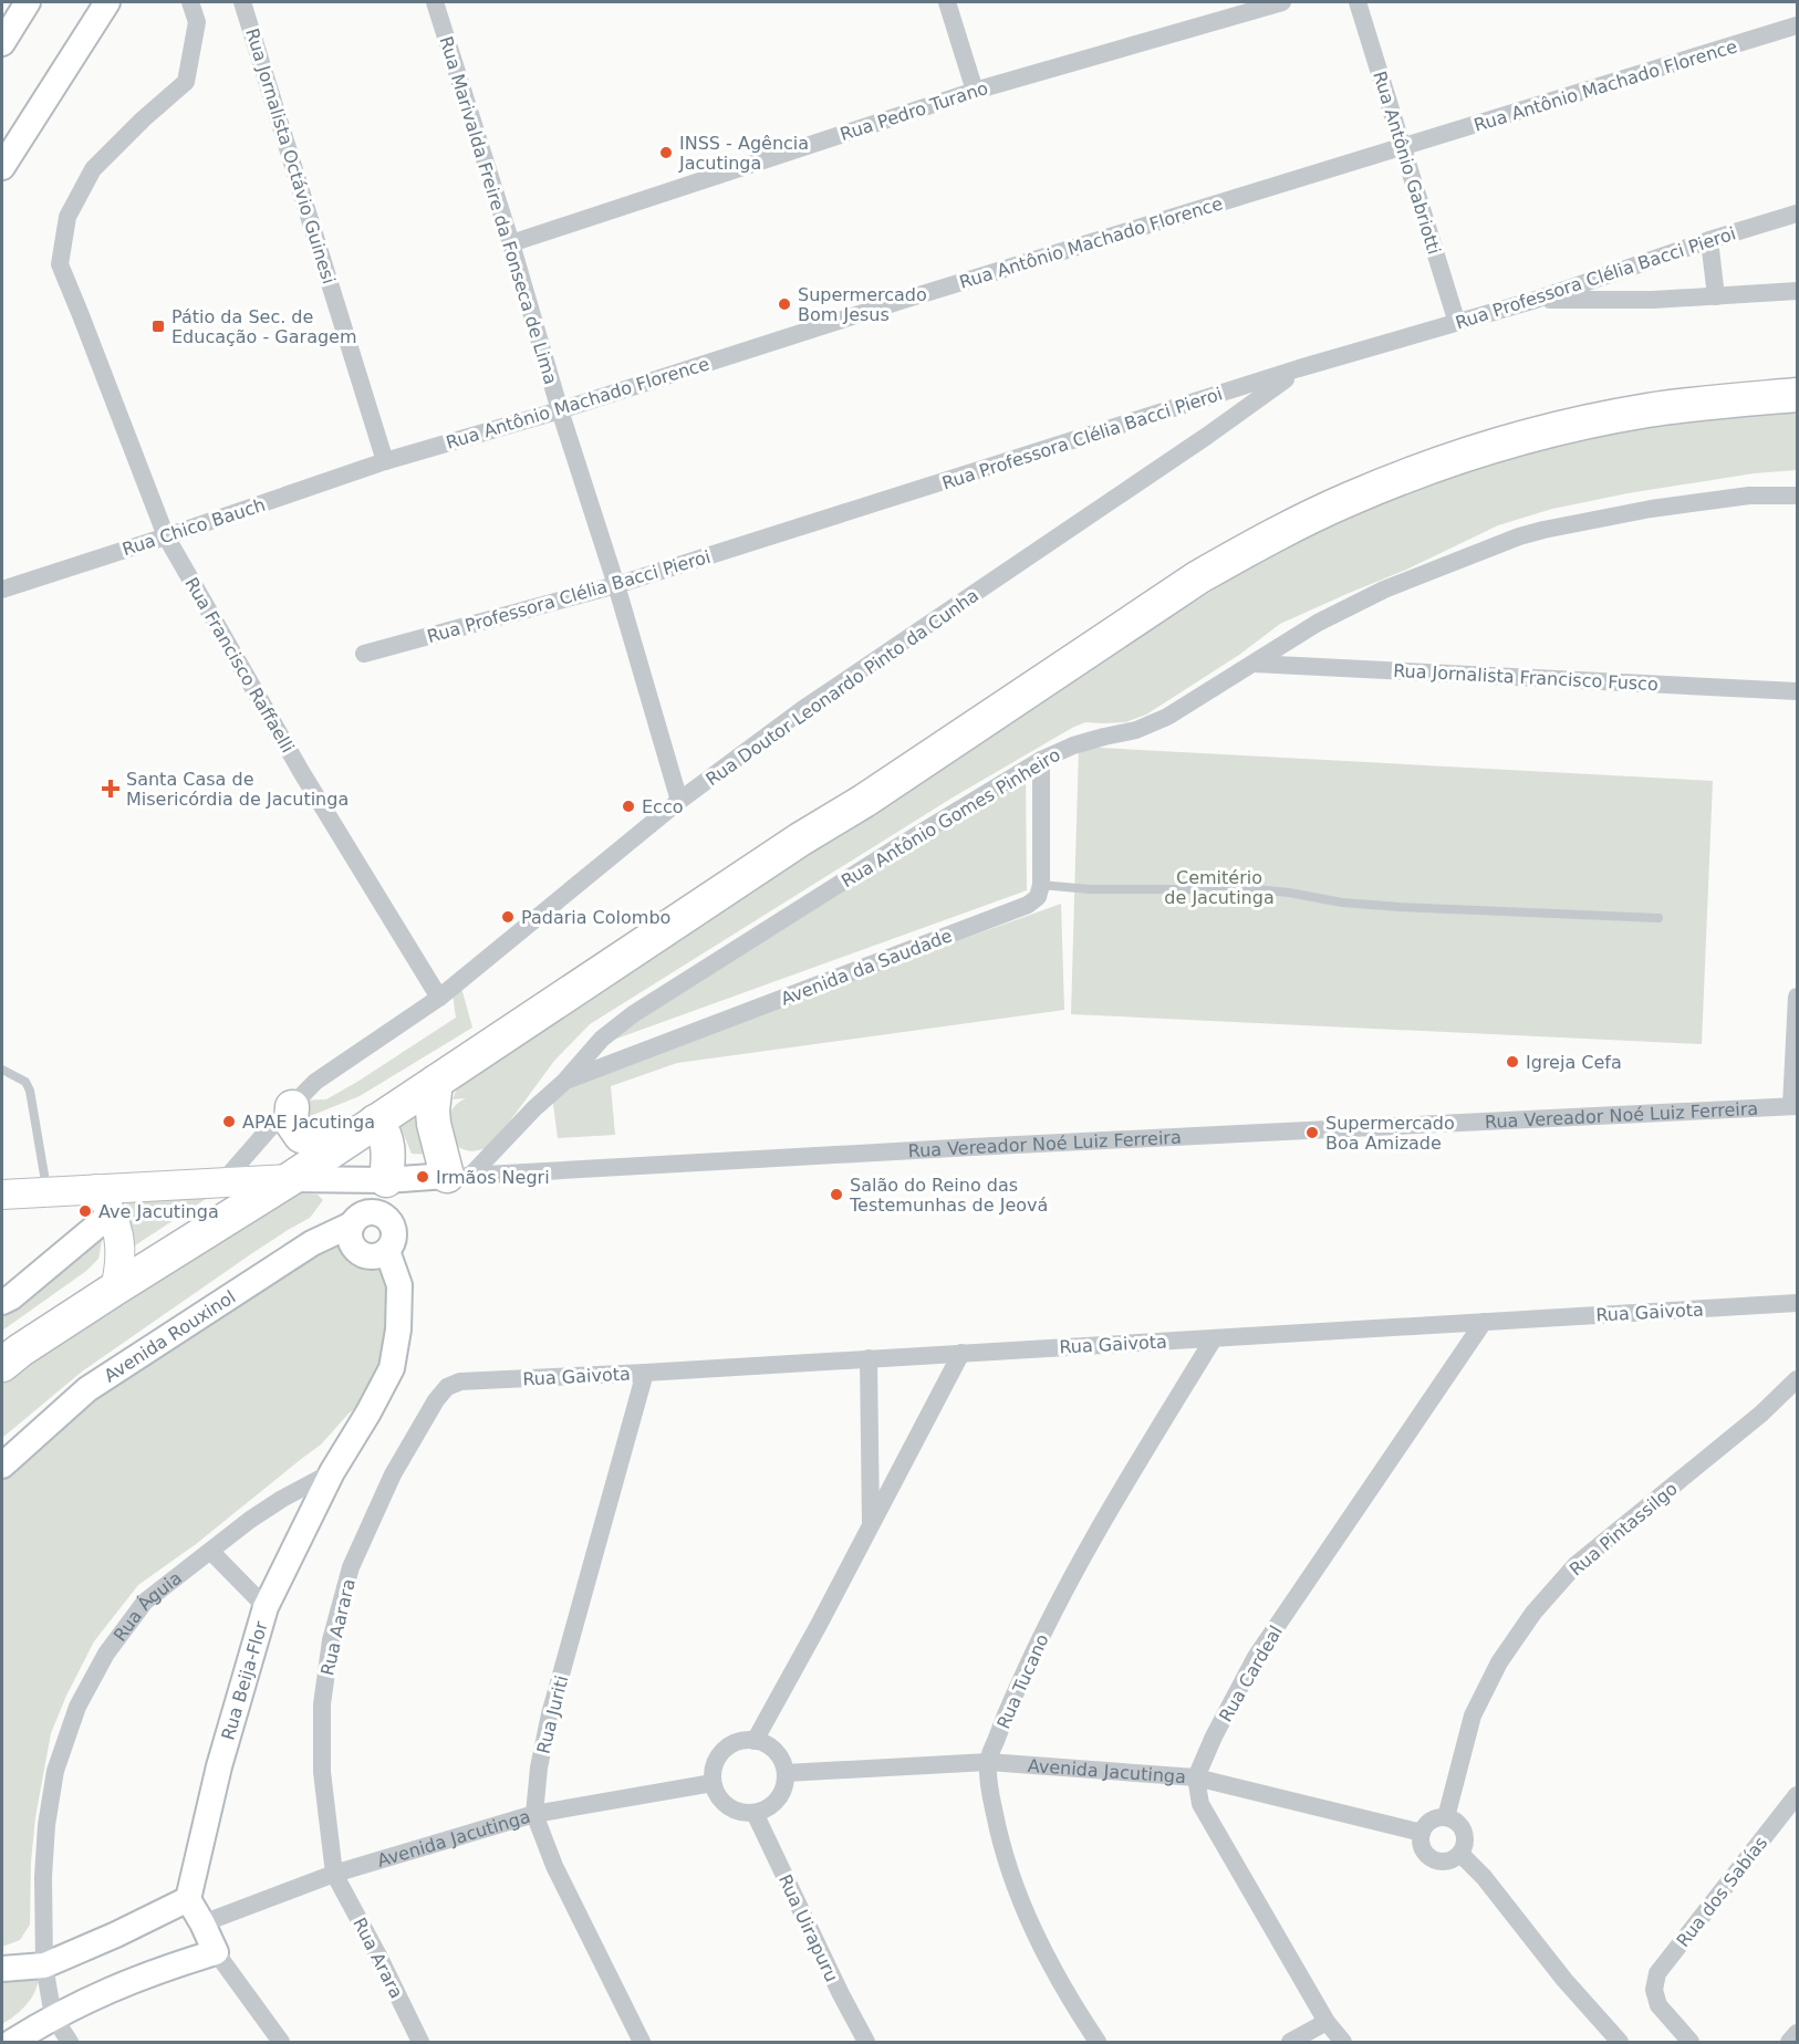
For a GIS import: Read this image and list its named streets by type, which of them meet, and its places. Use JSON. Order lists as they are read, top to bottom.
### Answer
{
  "streets": {
    "street": [
      "Rua Antônio Machado Florence",
      "Rua Pedro Turano",
      "Rua Jornalista Octávio Guinesi",
      "Rua Antônio Gabriotti",
      "Rua Marivalda Freire da Fonseca de Lima",
      "Rua Professora Clélia Bacci Pieroi",
      "Rua Chico Bauch",
      "Rua Francisco Raffaelli",
      "Rua Jornalista Francisco Fusco",
      "Rua Doutor Leonardo Pinto da Cunha",
      "Rua Antônio Gomes Pinheiro",
      "Avenida da Saudade",
      "Rua Vereador Noé Luiz Ferreira",
      "Rua Gaivota",
      "Avenida Rouxinol",
      "Rua Pintassilgo",
      "Rua Águia",
      "Rua Aarara",
      "Rua Cardeal",
      "Rua Beija-Flor",
      "Rua Tucano",
      "Rua Juriti",
      "Avenida Jacutinga",
      "Rua dos Sabías",
      "Rua Uirapuru",
      "Rua Arara"
    ]
  },
  "crossings": [
    ["Rua Antônio Machado Florence", "Rua Jornalista Octávio Guinesi"],
    ["Rua Antônio Machado Florence", "Rua Antônio Gabriotti"],
    ["Rua Antônio Machado Florence", "Rua Marivalda Freire da Fonseca de Lima"],
    ["Rua Antônio Machado Florence", "Rua Chico Bauch"],
    ["Rua Pedro Turano", "Rua Marivalda Freire da Fonseca de Lima"],
    ["Rua Jornalista Octávio Guinesi", "Rua Chico Bauch"],
    ["Rua Antônio Gabriotti", "Rua Professora Clélia Bacci Pieroi"],
    ["Rua Marivalda Freire da Fonseca de Lima", "Rua Professora Clélia Bacci Pieroi"],
    ["Rua Marivalda Freire da Fonseca de Lima", "Rua Doutor Leonardo Pinto da Cunha"],
    ["Rua Professora Clélia Bacci Pieroi", "Rua Doutor Leonardo Pinto da Cunha"],
    ["Rua Chico Bauch", "Rua Francisco Raffaelli"],
    ["Rua Francisco Raffaelli", "Rua Doutor Leonardo Pinto da Cunha"],
    ["Rua Jornalista Francisco Fusco", "Rua Antônio Gomes Pinheiro"],
    ["Rua Antônio Gomes Pinheiro", "Avenida da Saudade"],
    ["Rua Antônio Gomes Pinheiro", "Rua Vereador Noé Luiz Ferreira"],
    ["Rua Gaivota", "Rua Aarara"],
    ["Rua Gaivota", "Rua Cardeal"],
    ["Rua Gaivota", "Rua Tucano"],
    ["Rua Gaivota", "Rua Juriti"],
    ["Rua Pintassilgo", "Avenida Jacutinga"],
    ["Rua Águia", "Rua Beija-Flor"],
    ["Rua Aarara", "Avenida Jacutinga"],
    ["Rua Aarara", "Rua Arara"],
    ["Rua Cardeal", "Avenida Jacutinga"],
    ["Rua Tucano", "Avenida Jacutinga"],
    ["Rua Juriti", "Avenida Jacutinga"],
    ["Avenida Jacutinga", "Rua Uirapuru"],
    ["Avenida Jacutinga", "Rua Arara"]
  ],
  "parks": ["Cemitério de Jacutinga"],
  "places": {
    "other": [
      "INSS - Agência Jacutinga",
      "Supermercado Bom Jesus",
      "Ecco",
      "Padaria Colombo",
      "Igreja Cefa",
      "APAE Jacutinga",
      "Supermercado Boa Amizade",
      "Irmãos Negri",
      "Salão do Reino das Testemunhas de Jeová",
      "Ave Jacutinga"
    ],
    "transit": ["Pátio da Sec. de Educação - Garagem"],
    "health": ["Santa Casa de Misericórdia de Jacutinga"]
  }
}
